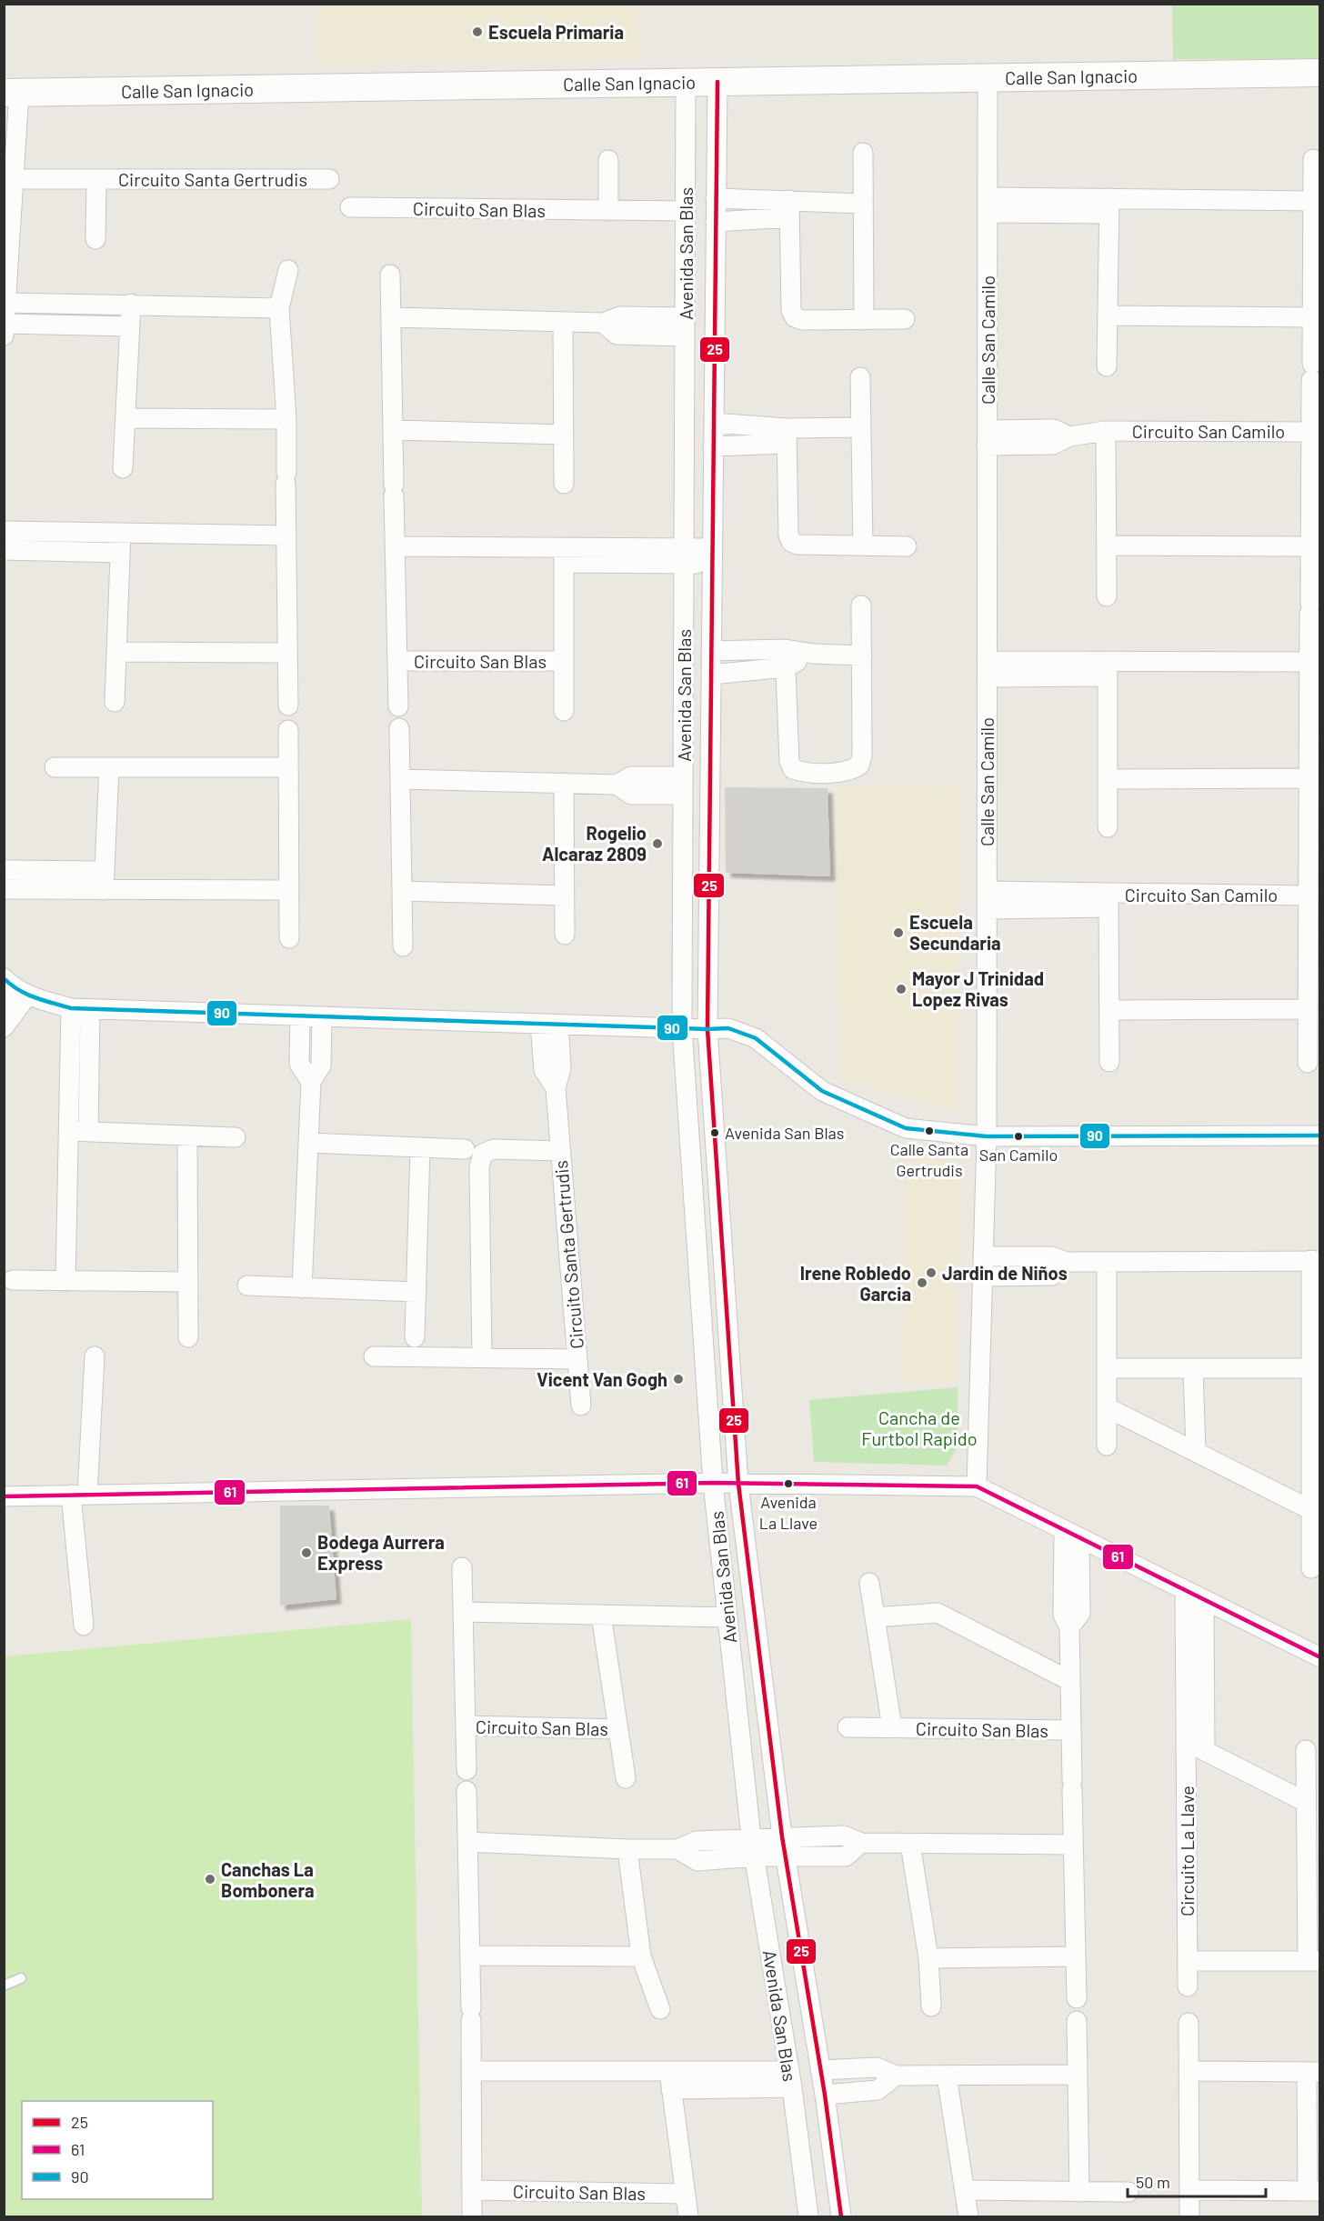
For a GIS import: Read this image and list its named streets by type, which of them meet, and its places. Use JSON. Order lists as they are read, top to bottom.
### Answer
{
  "streets": {
    "street": [
      "Calle San Ignacio",
      "Circuito Santa Gertrudis",
      "Circuito San Blas",
      "Avenida San Blas",
      "Calle San Camilo",
      "Circuito San Camilo",
      "Circuito La Llave"
    ]
  },
  "crossings": [
    ["Calle San Ignacio", "Avenida San Blas"],
    ["Calle San Ignacio", "Calle San Camilo"],
    ["Circuito San Blas", "Avenida San Blas"],
    ["Calle San Camilo", "Circuito San Camilo"]
  ],
  "parks": ["Cancha de Furtbol Rapido"],
  "places": [
    "Escuela Primaria",
    "Rogelio Alcaraz 2809",
    "Escuela Secundaria",
    "Mayor J Trinidad Lopez Rivas",
    "Calle Santa Gertrudis",
    "Avenida San Blas",
    "San Camilo",
    "Jardin de Niños",
    "Irene Robledo Garcia",
    "Vicent Van Gogh",
    "Avenida La Llave",
    "Bodega Aurrera Express",
    "Canchas La Bombonera"
  ],
  "lines": ["transit line 25", "transit line 90", "transit line 61"],
  "legend": ["25", "61", "90"],
  "scale_bar": "50 m"
}
